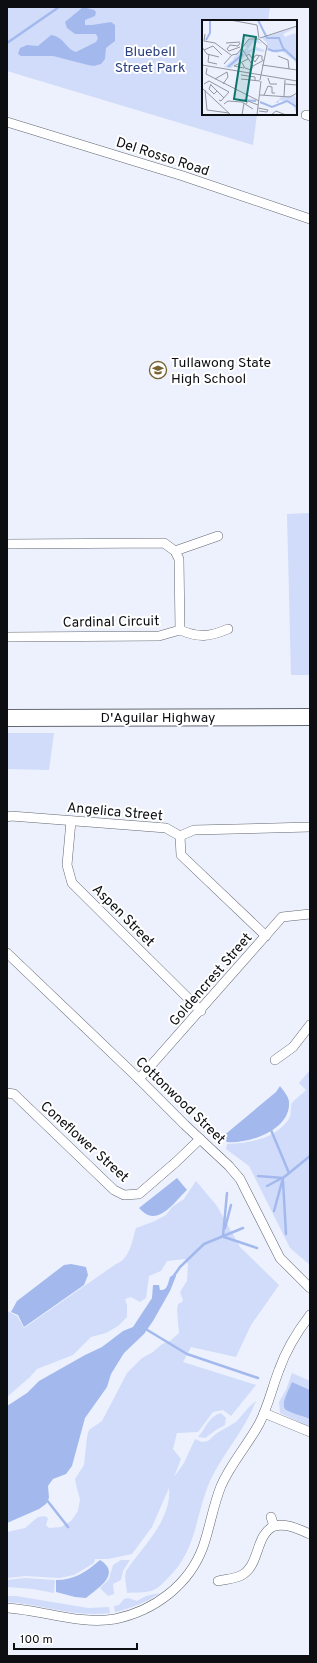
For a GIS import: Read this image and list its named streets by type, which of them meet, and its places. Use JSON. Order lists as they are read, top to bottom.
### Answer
{
  "streets": {
    "highway": ["D'Aguilar Highway"],
    "street": [
      "Del Rosso Road",
      "Cardinal Circuit",
      "Angelica Street",
      "Aspen Street",
      "Goldencrest Street",
      "Cottonwood Street",
      "Coneflower Street"
    ]
  },
  "crossings": [
    ["Angelica Street", "Aspen Street"],
    ["Aspen Street", "Goldencrest Street"],
    ["Goldencrest Street", "Cottonwood Street"],
    ["Cottonwood Street", "Coneflower Street"]
  ],
  "parks": ["Bluebell Street Park"],
  "places": {
    "school or university": ["Tullawong State High School"]
  },
  "scale_bar": "100 m"
}
